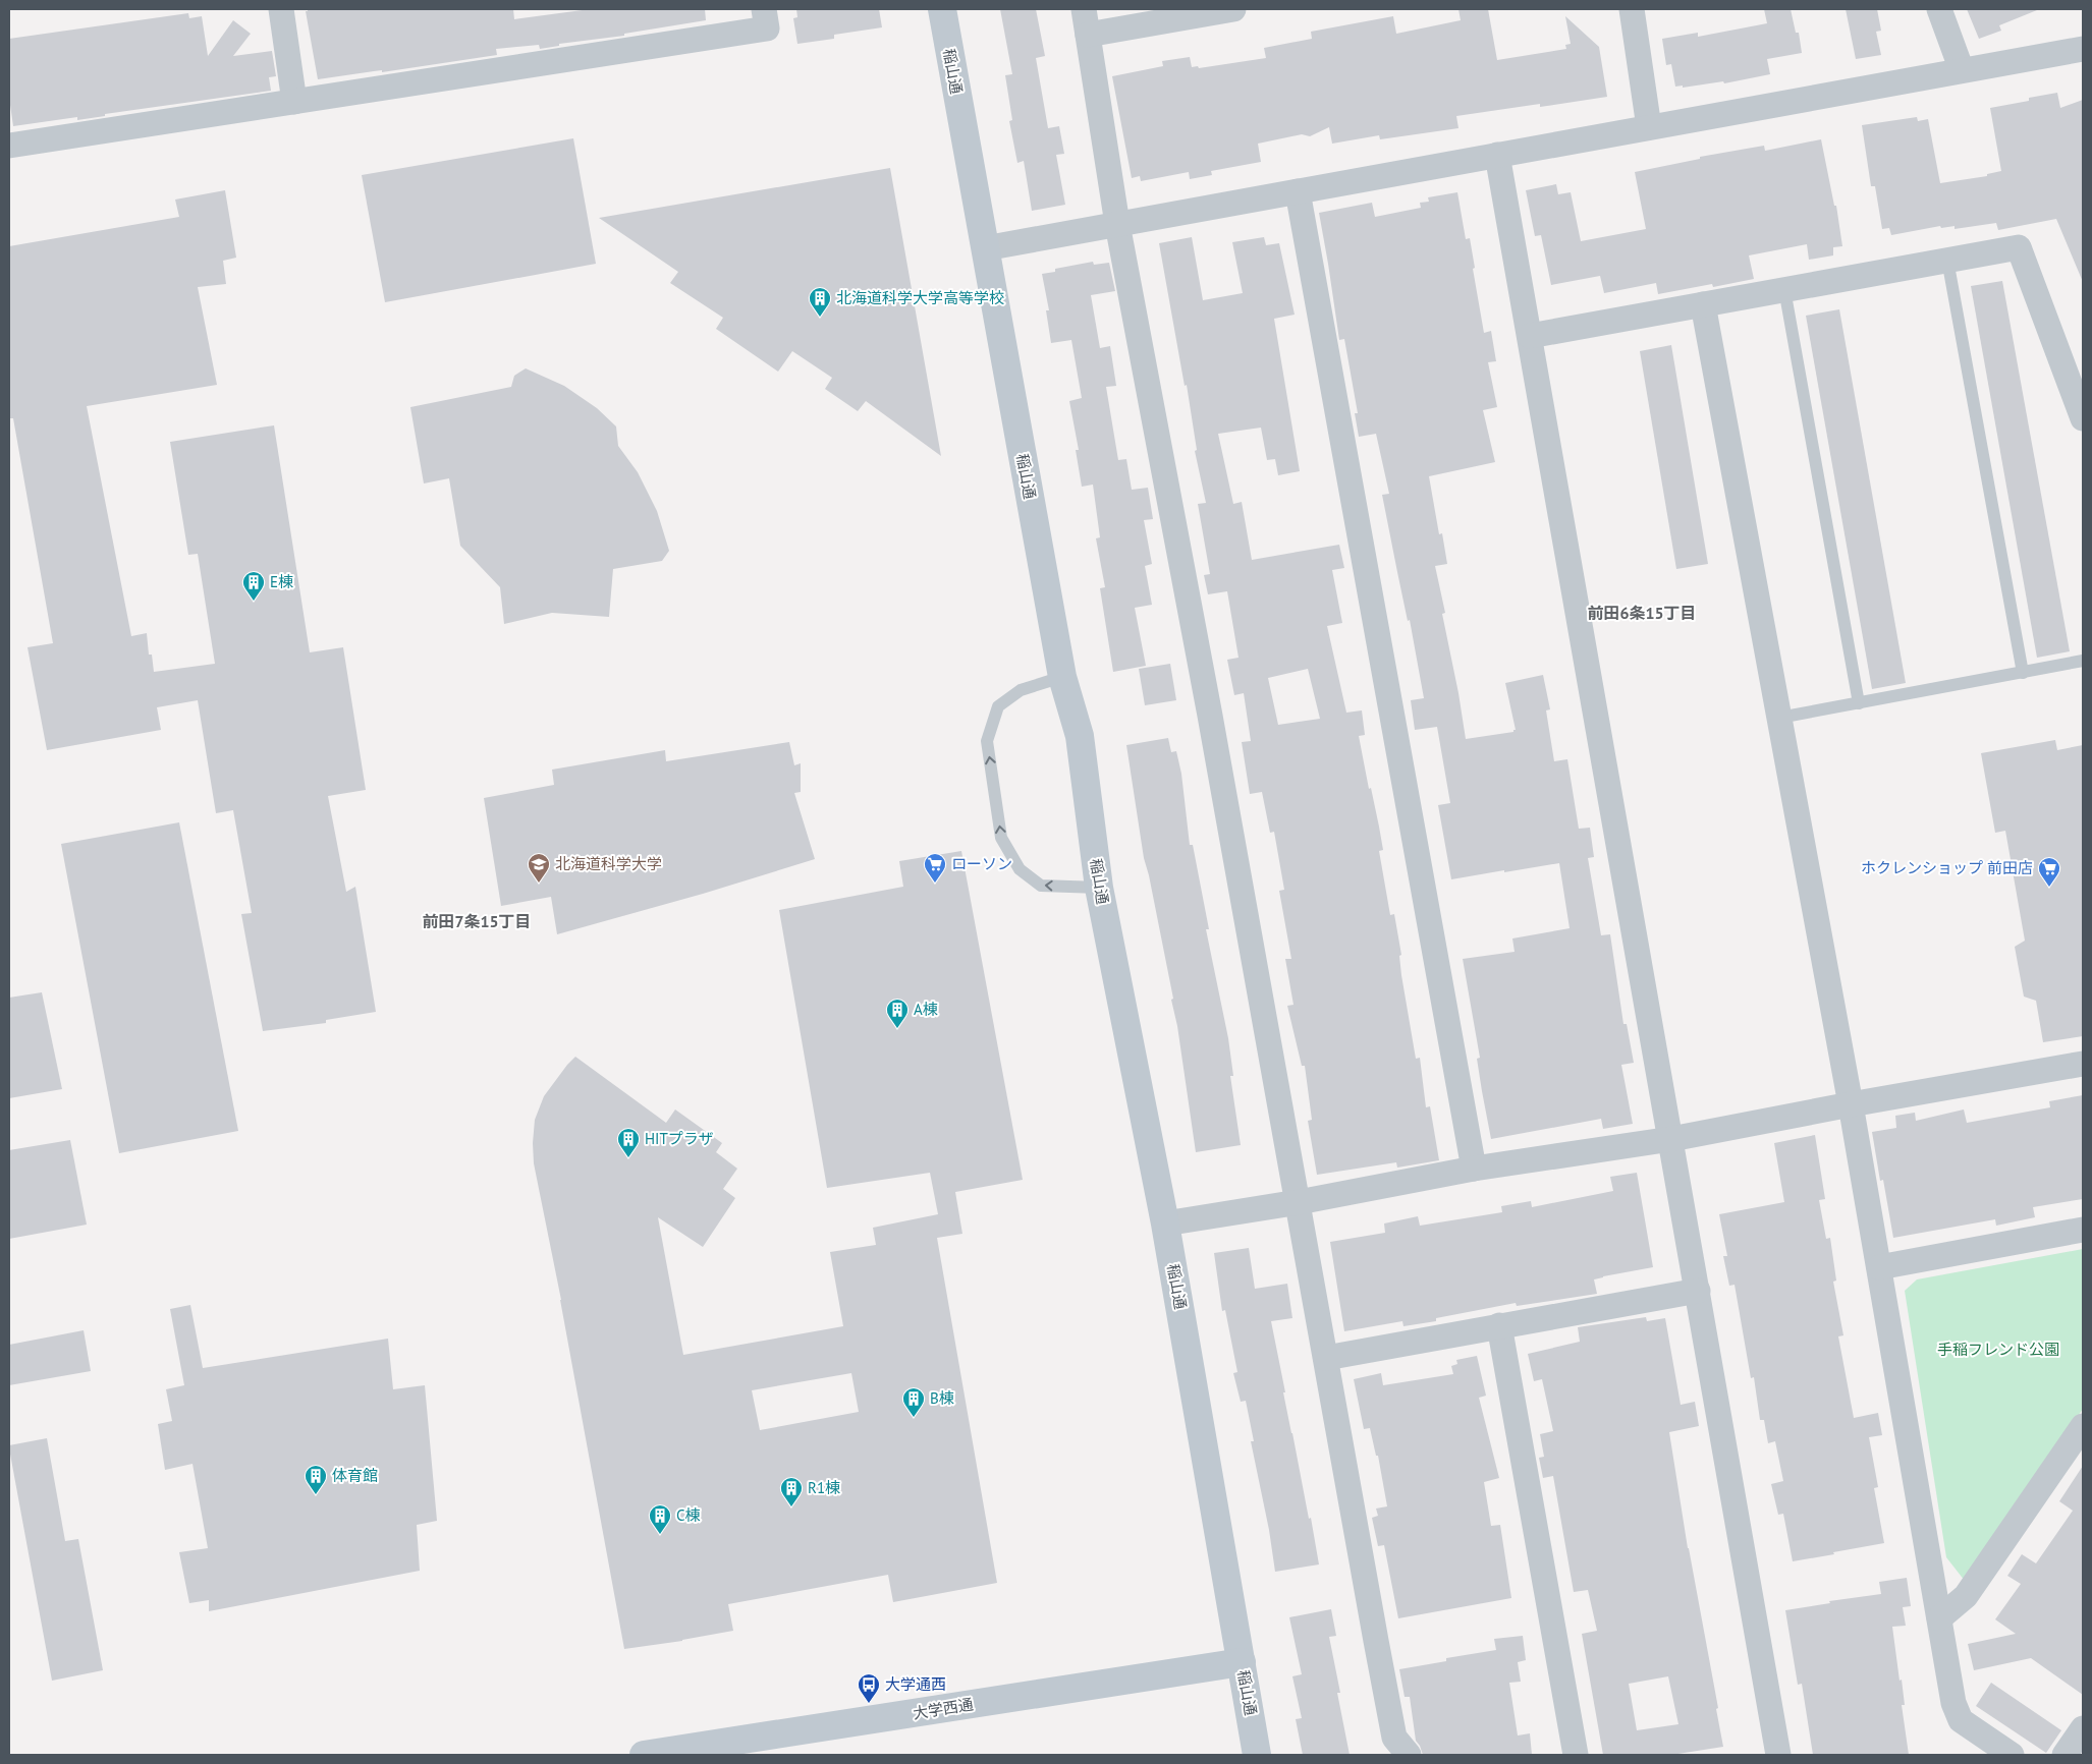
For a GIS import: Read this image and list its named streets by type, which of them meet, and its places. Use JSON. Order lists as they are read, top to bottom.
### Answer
{
  "streets": {
    "street": ["稲山通", "大学西通"]
  },
  "crossings": [
    ["稲山通", "大学西通"]
  ],
  "districts": ["前田6条15丁目", "前田7条15丁目"],
  "parks": ["手稲フレンド公園"],
  "places": {
    "building": [
      "北海道科学大学高等学校",
      "E棟",
      "A棟",
      "HITプラザ",
      "B棟",
      "体育館",
      "R1棟",
      "C棟"
    ],
    "school or university": ["北海道科学大学"],
    "supermarket": ["ローソン", "ホクレンショップ 前田店"],
    "bus stop": ["大学通西"]
  }
}
